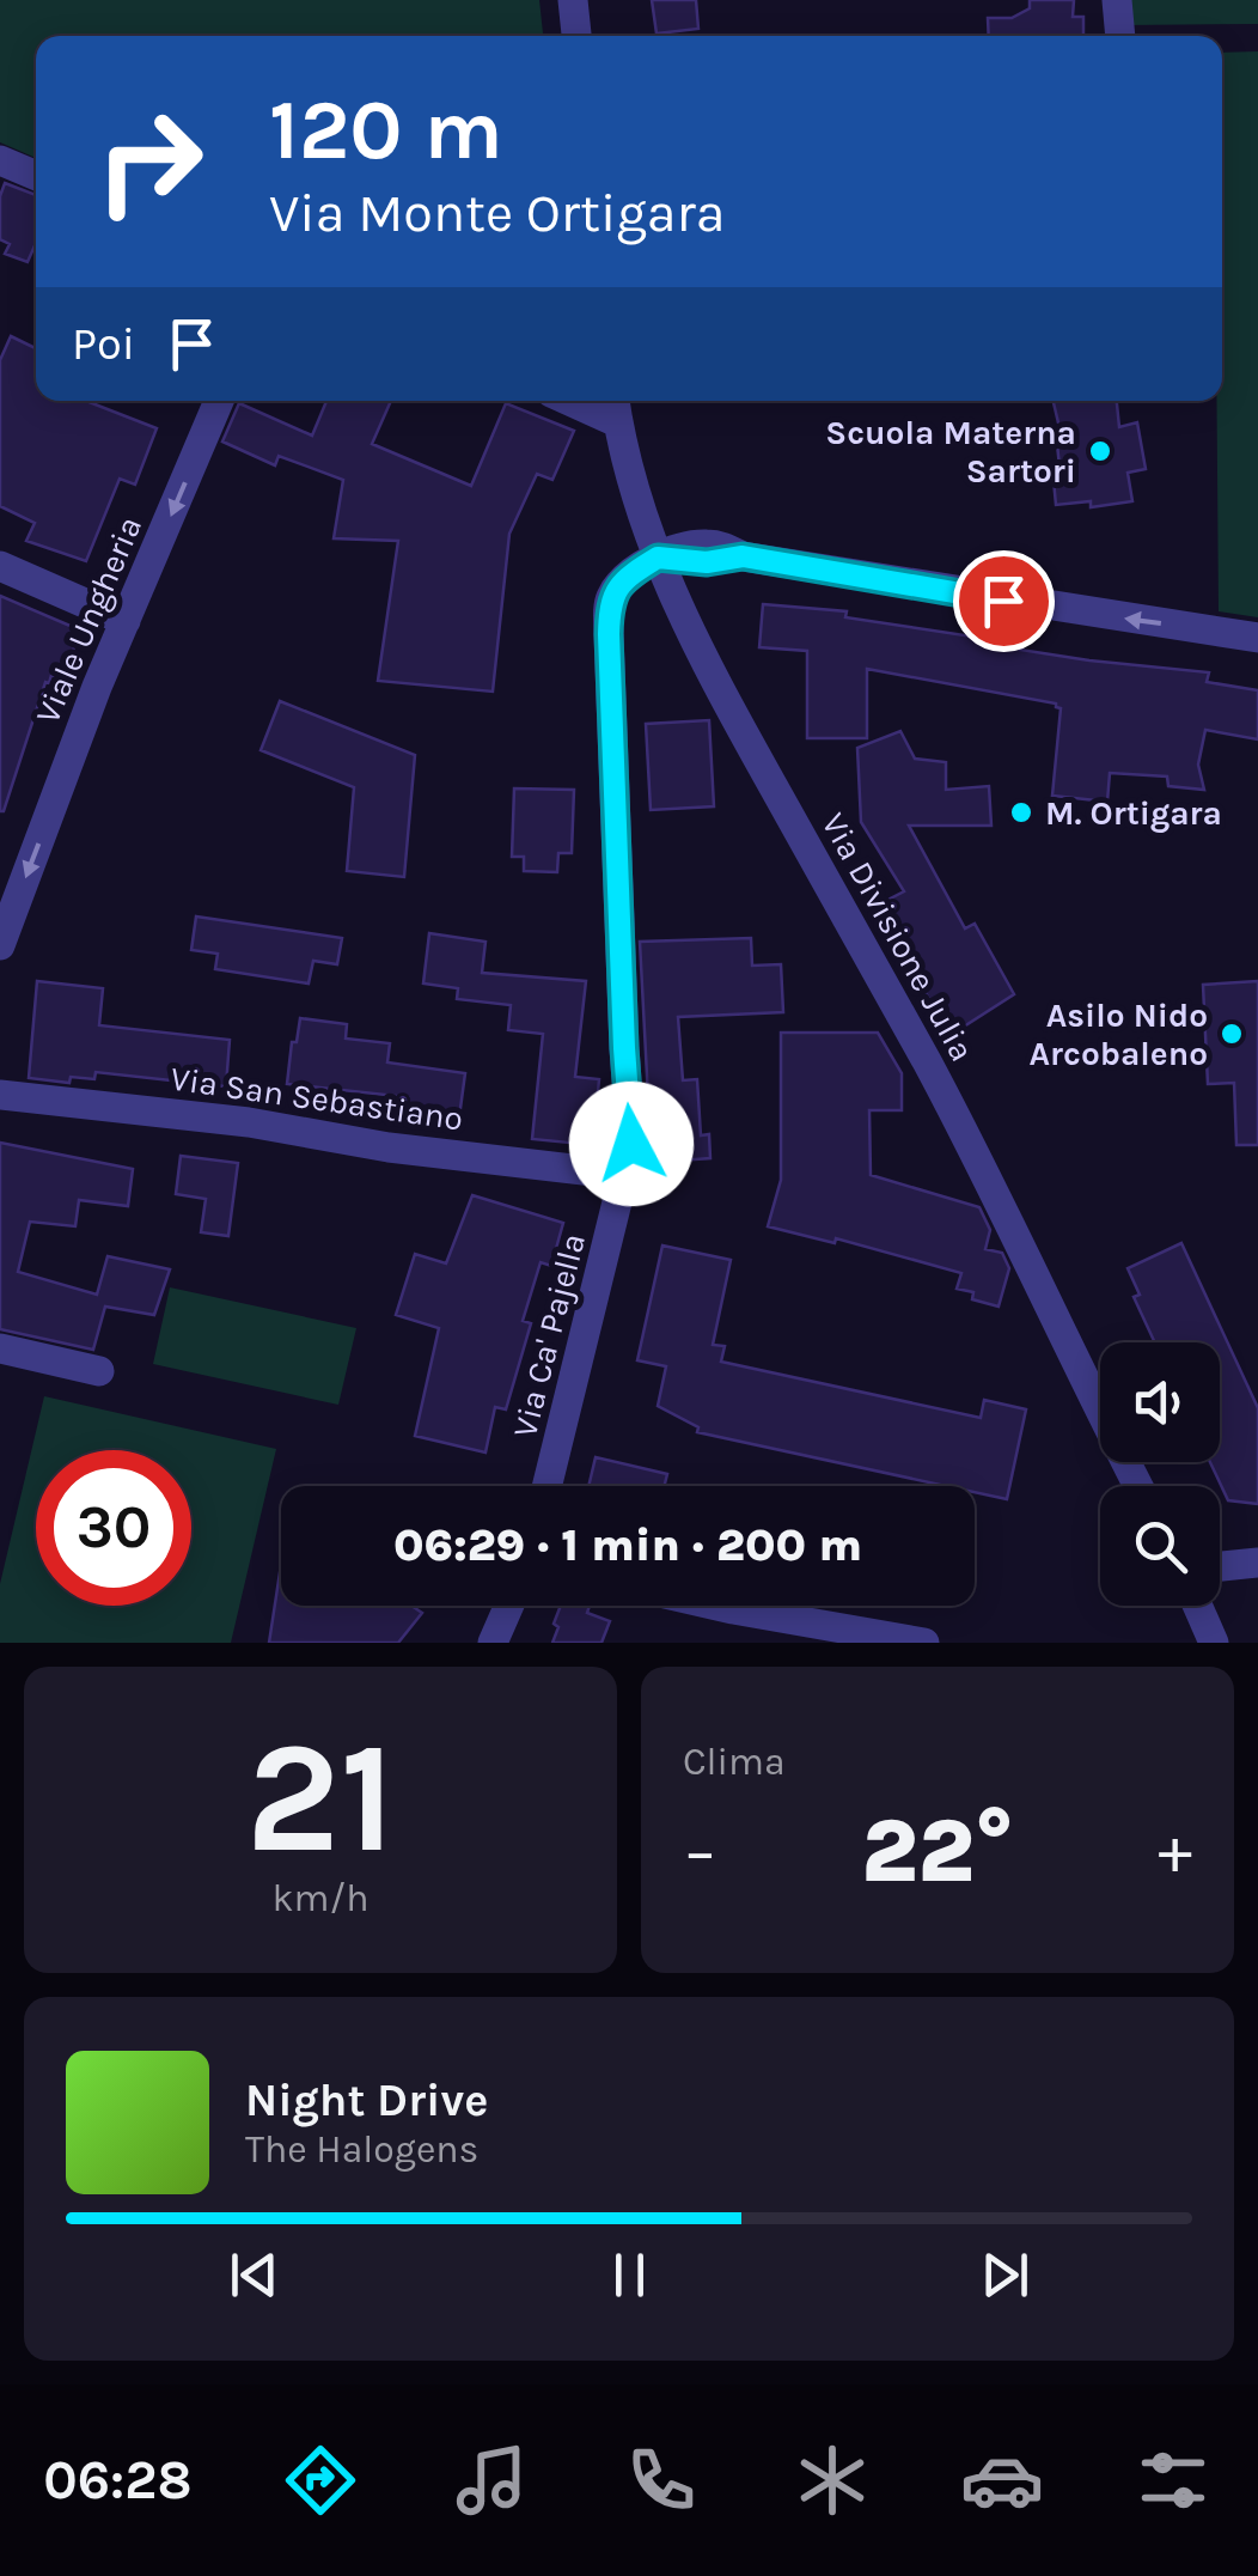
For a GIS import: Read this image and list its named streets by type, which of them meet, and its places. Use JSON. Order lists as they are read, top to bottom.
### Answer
{
  "streets": {
    "street": [
      "Viale Ungheria",
      "Via Divisione Julia",
      "Via San Sebastiano",
      "Via Ca' Pajella"
    ]
  },
  "crossings": [
    ["Via Divisione Julia", "Via Ca' Pajella"],
    ["Via San Sebastiano", "Via Ca' Pajella"]
  ],
  "one_way": ["Viale Ungheria"],
  "places": ["Scuola Materna Sartori", "M. Ortigara", "Asilo Nido Arcobaleno"],
  "page": {
    "turn": ["120 m", "Via Monte Ortigara"],
    "then": "Poi",
    "limit": "30",
    "trip": "06:29 · 1 min · 200 m",
    "tile": [
      ["21", "km/h"],
      "Clima"
    ],
    "heat": ["−", "22°", "+"],
    "song": ["Night Drive", "The Halogens"],
    "tabs": "06:28"
  }
}
